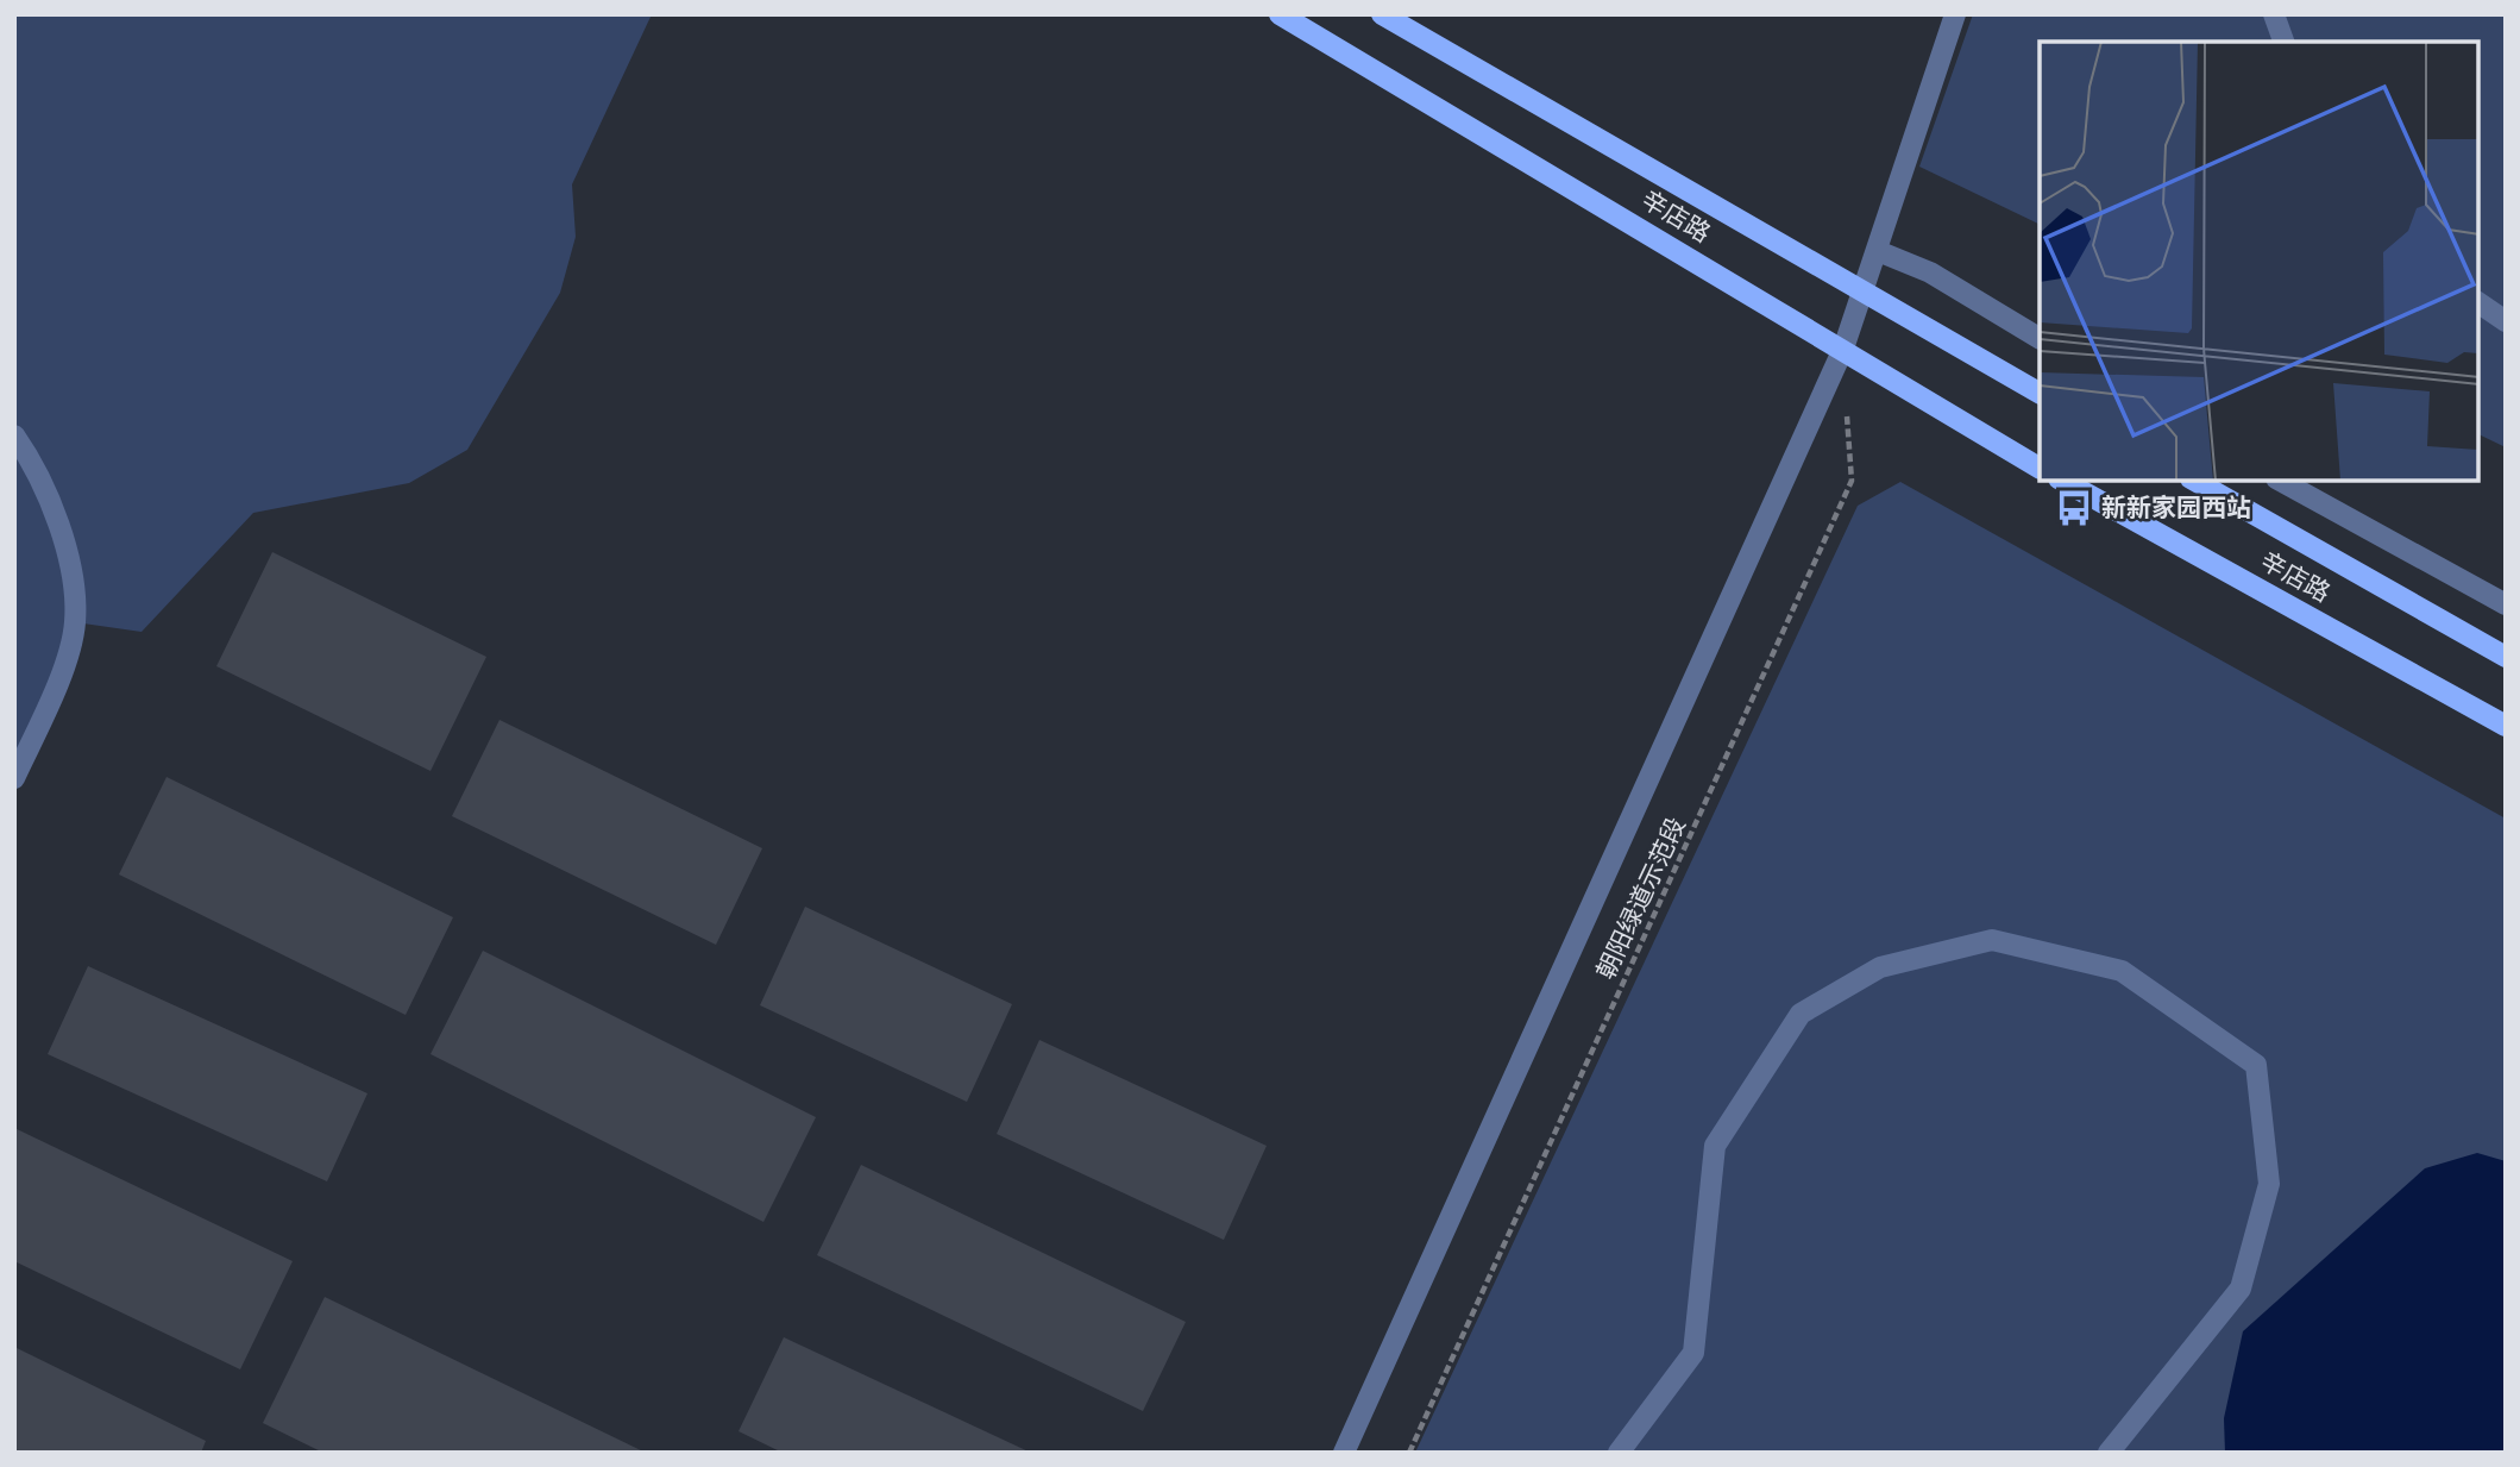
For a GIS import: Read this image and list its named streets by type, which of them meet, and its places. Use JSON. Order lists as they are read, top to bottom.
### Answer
{
  "streets": {
    "main road": ["辛店路"],
    "path": ["朝阳绿道示范段"]
  },
  "places": {
    "bus stop": ["新新家园西站"]
  }
}
